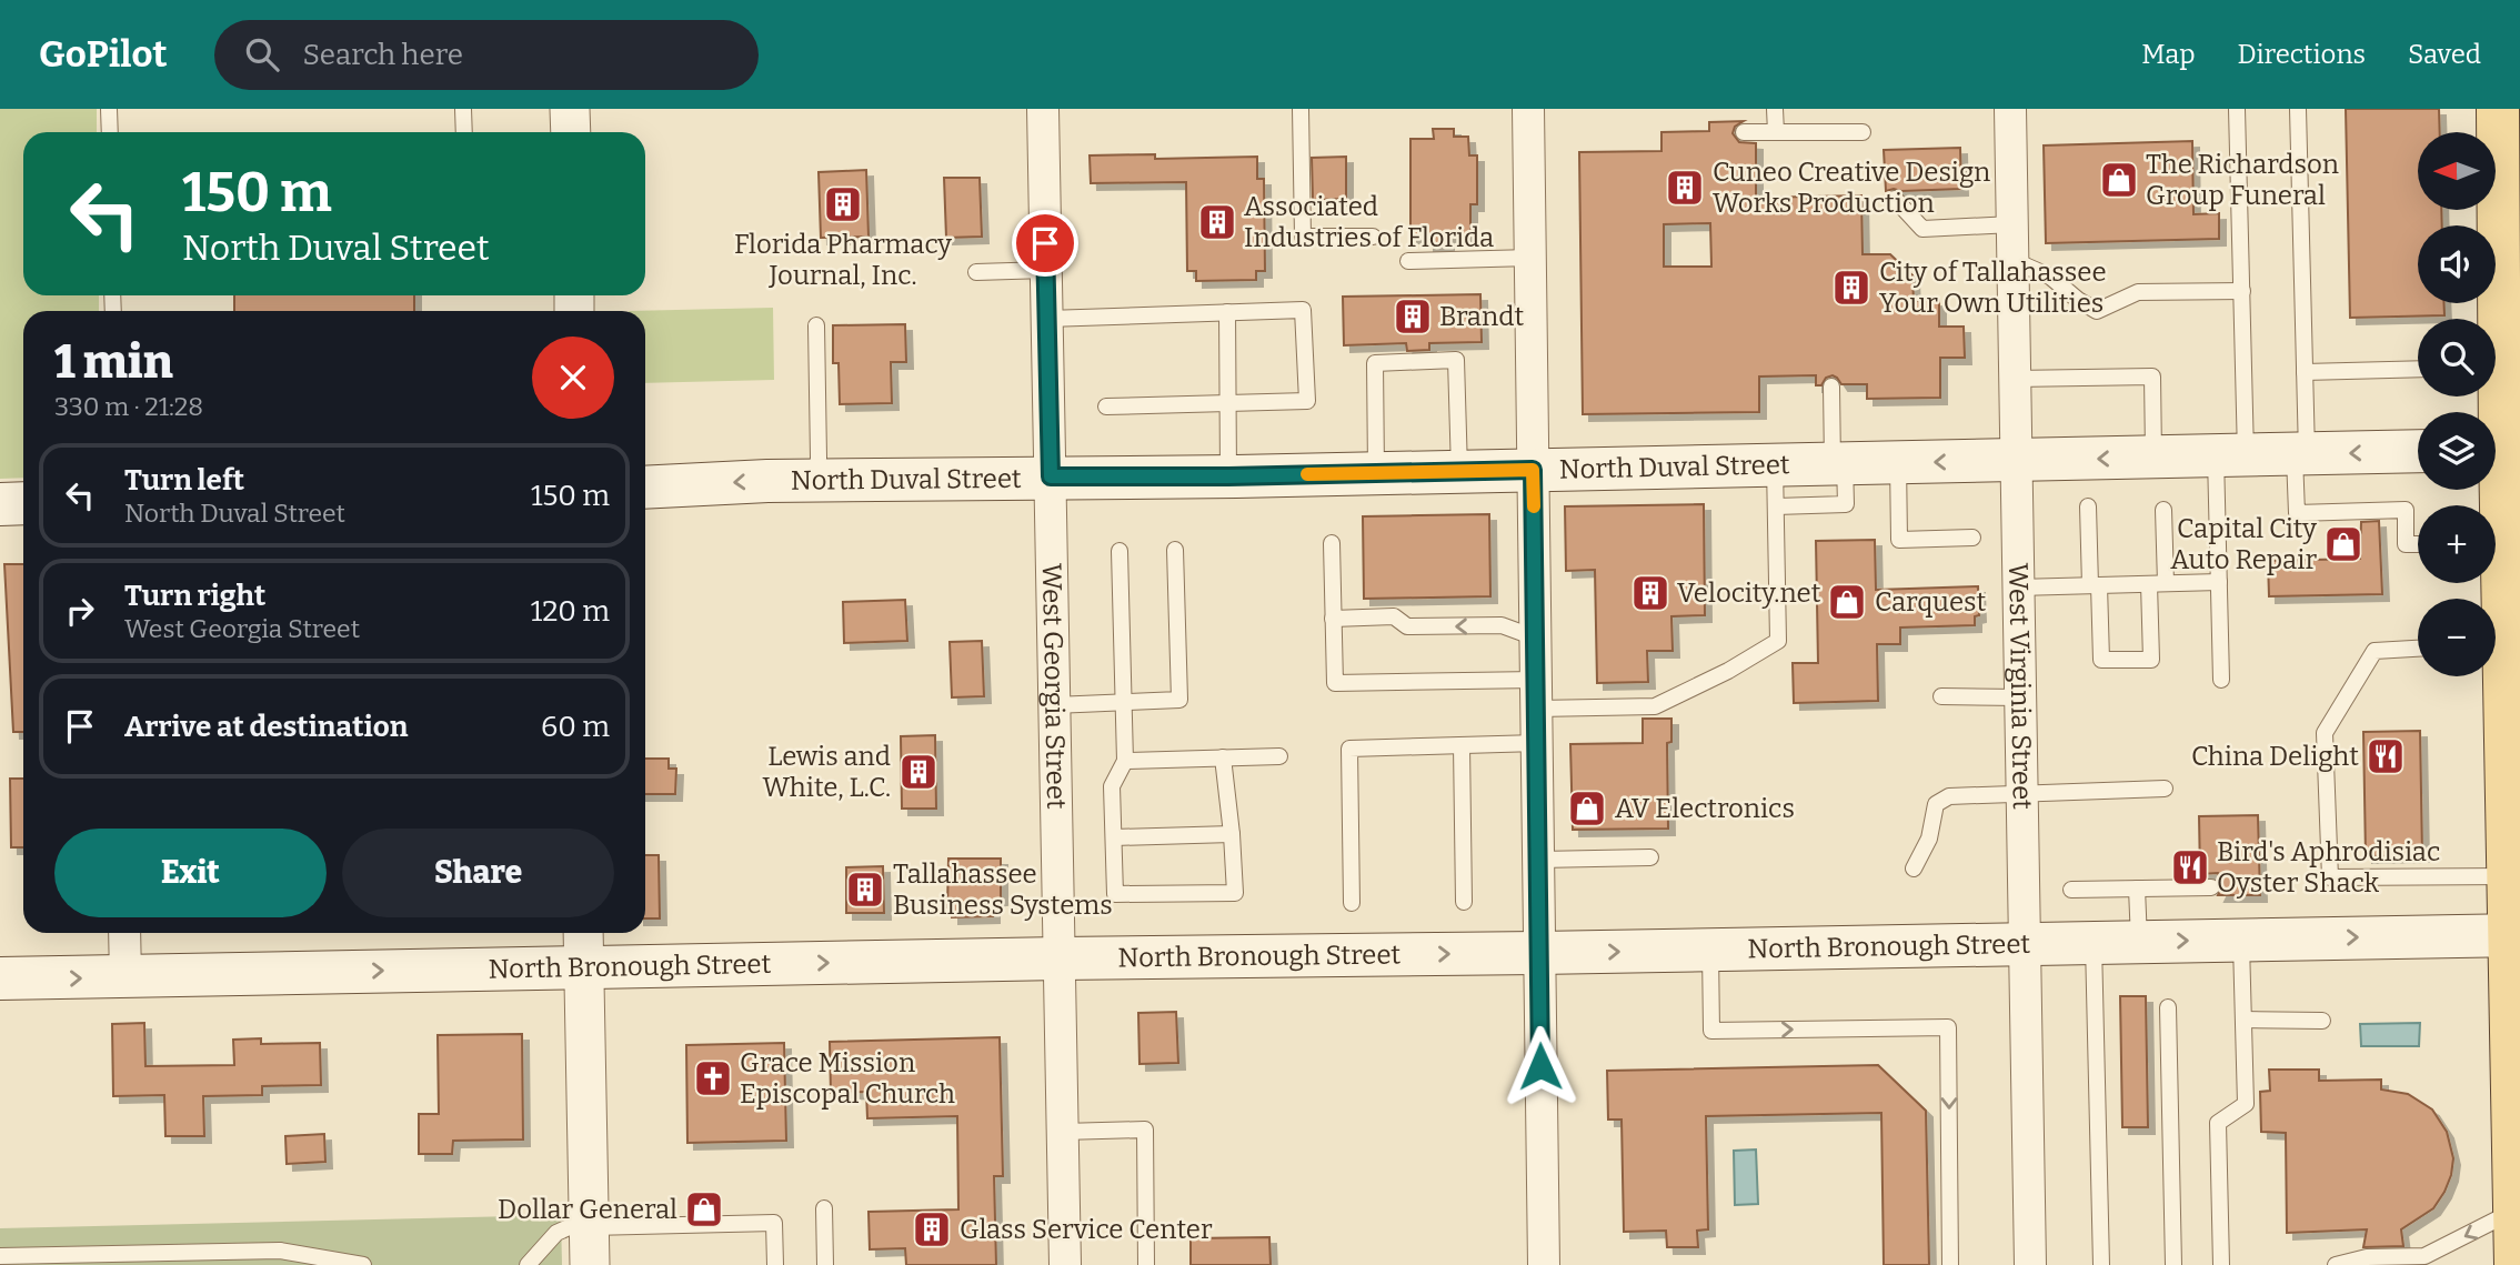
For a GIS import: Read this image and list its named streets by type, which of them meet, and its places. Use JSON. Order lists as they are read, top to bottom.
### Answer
{
  "streets": {
    "main road": ["North Duval Street", "North Bronough Street"],
    "street": ["West Georgia Street", "West Virginia Street"]
  },
  "crossings": [
    ["North Duval Street", "West Georgia Street"],
    ["North Duval Street", "West Virginia Street"],
    ["West Georgia Street", "North Bronough Street"],
    ["West Virginia Street", "North Bronough Street"]
  ],
  "one_way": ["North Bronough Street"],
  "places": {
    "shop": [
      "The Richardson Group Funeral",
      "Capital City Auto Repair",
      "Carquest",
      "AV Electronics",
      "Dollar General"
    ],
    "building": [
      "Cuneo Creative Design Works Production",
      "Florida Pharmacy Journal, Inc.",
      "Associated Industries of Florida",
      "City of Tallahassee Your Own Utilities",
      "Brandt",
      "Velocity.net",
      "Lewis and White, L.C.",
      "Tallahassee Business Systems",
      "Glass Service Center"
    ],
    "restaurant": ["China Delight", "Bird's Aphrodisiac Oyster Shack"],
    "church": ["Grace Mission Episcopal Church"]
  },
  "north": "left",
  "page": {
    "header": "GoPilot",
    "search": "Search here",
    "nav": ["Map", "Directions", "Saved"],
    "map_buttons": ["+", "−"],
    "turn": ["150 m", "North Duval Street"],
    "heading": ["1 min", "330 m · 21:28"],
    "list": [
      {
        "name": "Turn left",
        "note": "North Duval Street",
        "value": "150 m"
      },
      {
        "name": "Turn right",
        "note": "West Georgia Street",
        "value": "120 m"
      },
      {
        "name": "Arrive at destination",
        "value": "60 m"
      }
    ],
    "buttons": ["Exit", "Share"]
  }
}
